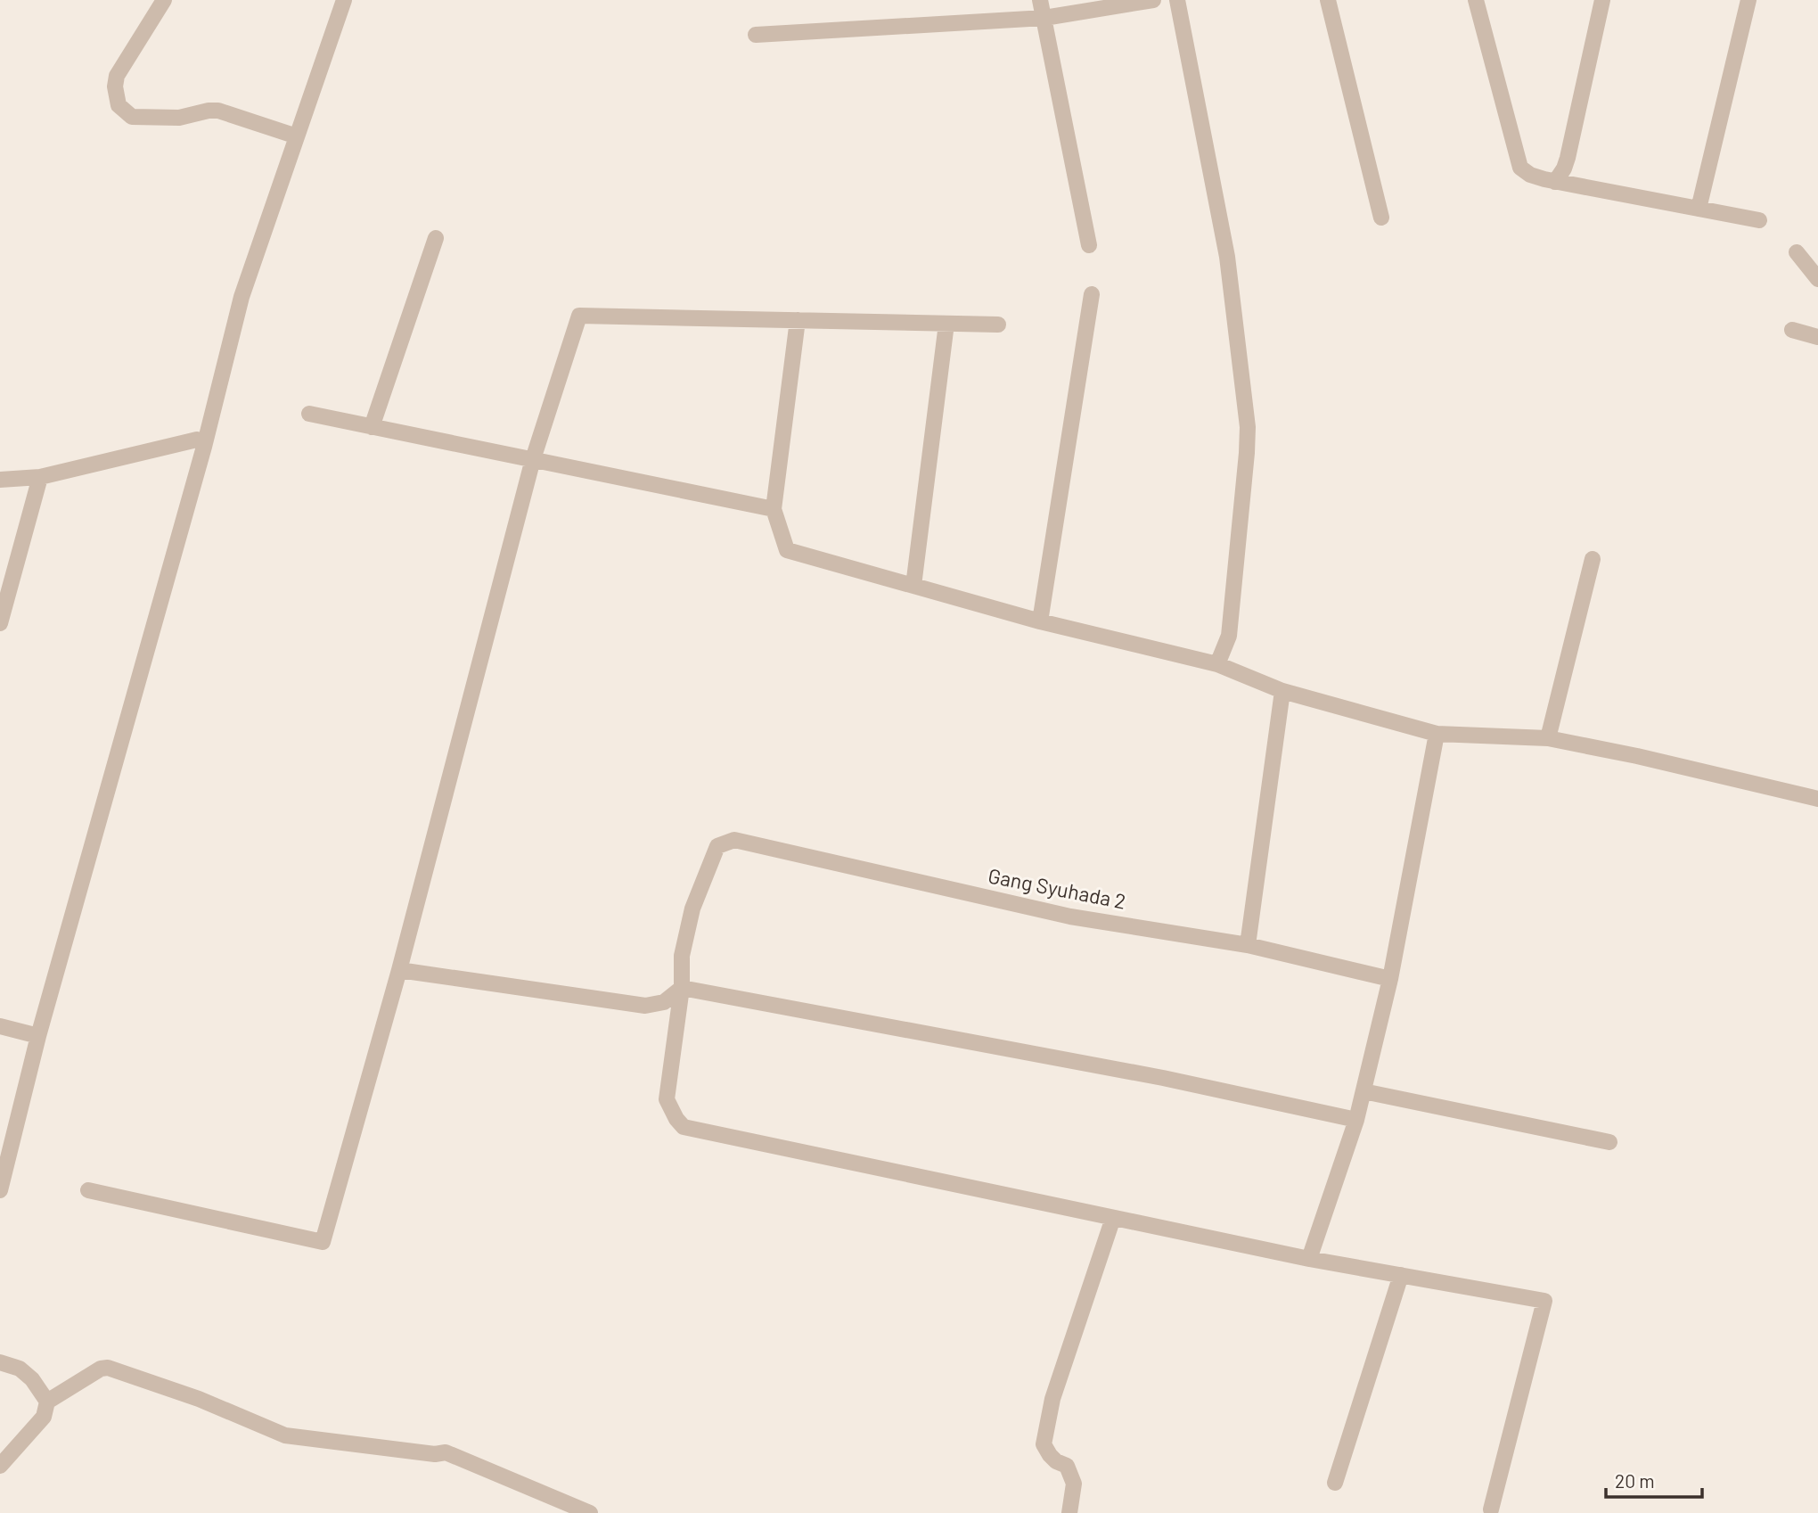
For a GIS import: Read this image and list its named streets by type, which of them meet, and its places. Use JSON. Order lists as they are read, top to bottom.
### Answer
{
  "streets": {
    "street": ["Gang Syuhada 2"]
  },
  "scale_bar": "20 m"
}
